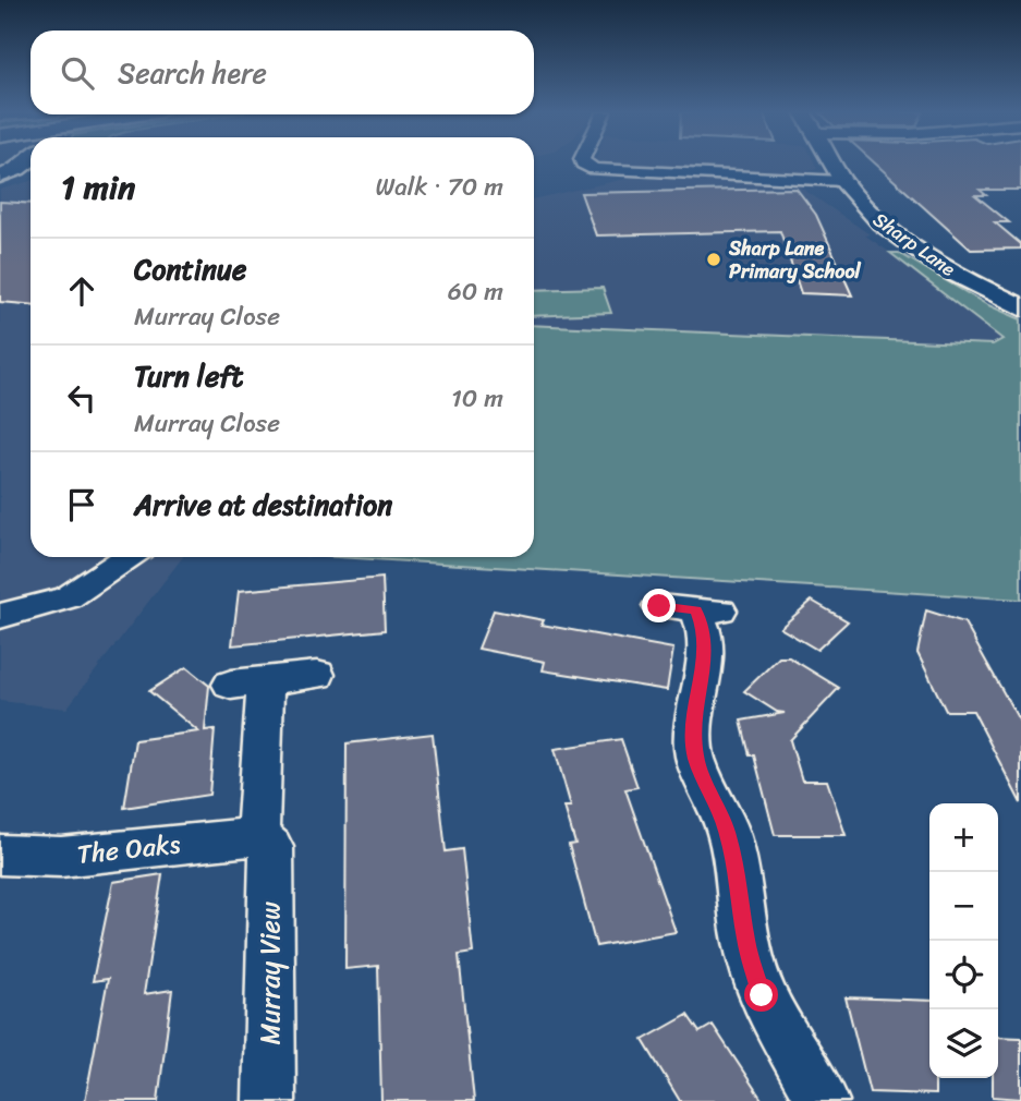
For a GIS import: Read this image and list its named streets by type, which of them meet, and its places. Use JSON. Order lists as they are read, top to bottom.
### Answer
{
  "streets": {
    "street": ["Sharp Lane", "The Oaks", "Murray View"]
  },
  "crossings": [
    ["The Oaks", "Murray View"]
  ],
  "places": ["Sharp Lane Primary School"],
  "page": {
    "search": "Search here",
    "heading": ["1 min", "Walk · 70 m"],
    "list": [
      ["Continue", "Murray Close", "60 m"],
      ["Turn left", "Murray Close", "10 m"],
      "Arrive at destination"
    ],
    "map_buttons": ["+", "−"]
  }
}
